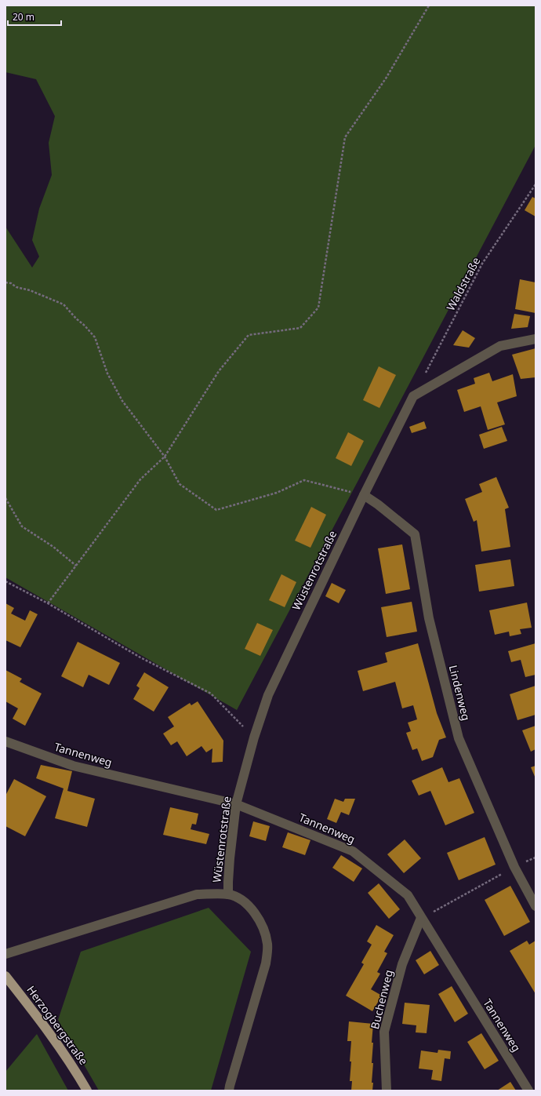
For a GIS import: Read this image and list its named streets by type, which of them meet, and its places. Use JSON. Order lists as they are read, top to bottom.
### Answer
{
  "streets": {
    "main road": ["Herzogbergstraße"],
    "street": [
      "Wüstenrotstraße",
      "Lindenweg",
      "Tannenweg",
      "Buchenweg"
    ],
    "path": ["Waldstraße"]
  },
  "crossings": [
    ["Wüstenrotstraße", "Lindenweg"],
    ["Wüstenrotstraße", "Tannenweg"],
    ["Tannenweg", "Buchenweg"]
  ],
  "scale_bar": "20 m"
}
